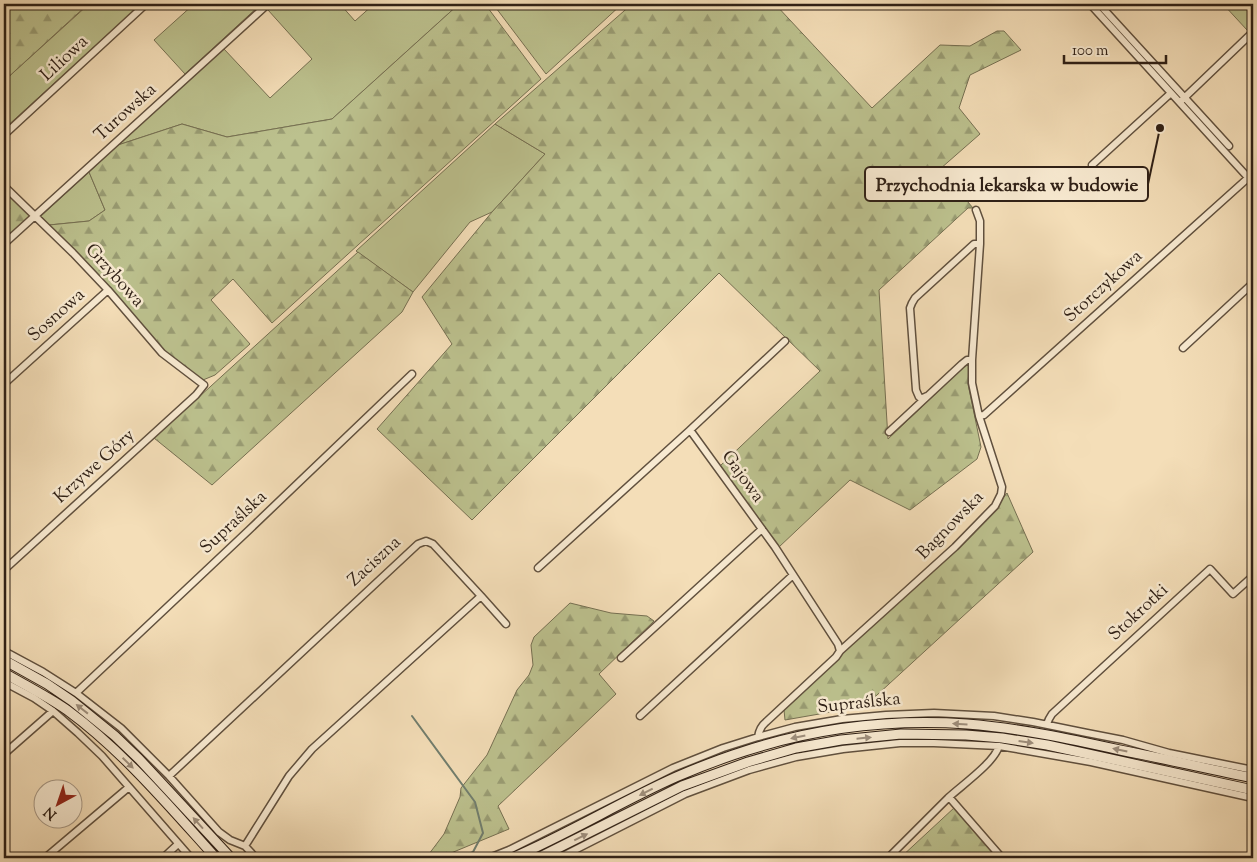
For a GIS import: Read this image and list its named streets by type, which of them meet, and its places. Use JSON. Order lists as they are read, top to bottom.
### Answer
{
  "streets": {
    "street": [
      "Liliowa",
      "Turowska",
      "Grzybowa",
      "Storczykowa",
      "Sosnowa",
      "Krzywe Góry",
      "Gajowa",
      "Supraślska",
      "Bagnowska",
      "Zaciszna",
      "Stokrotki"
    ]
  },
  "crossings": [
    ["Turowska", "Grzybowa"],
    ["Grzybowa", "Sosnowa"],
    ["Grzybowa", "Krzywe Góry"],
    ["Storczykowa", "Bagnowska"],
    ["Gajowa", "Bagnowska"],
    ["Supraślska", "Bagnowska"],
    ["Supraślska", "Stokrotki"]
  ],
  "places": ["Przychodnia lekarska w budowie"],
  "scale_bar": "100 m",
  "north": "bottom left"
}
